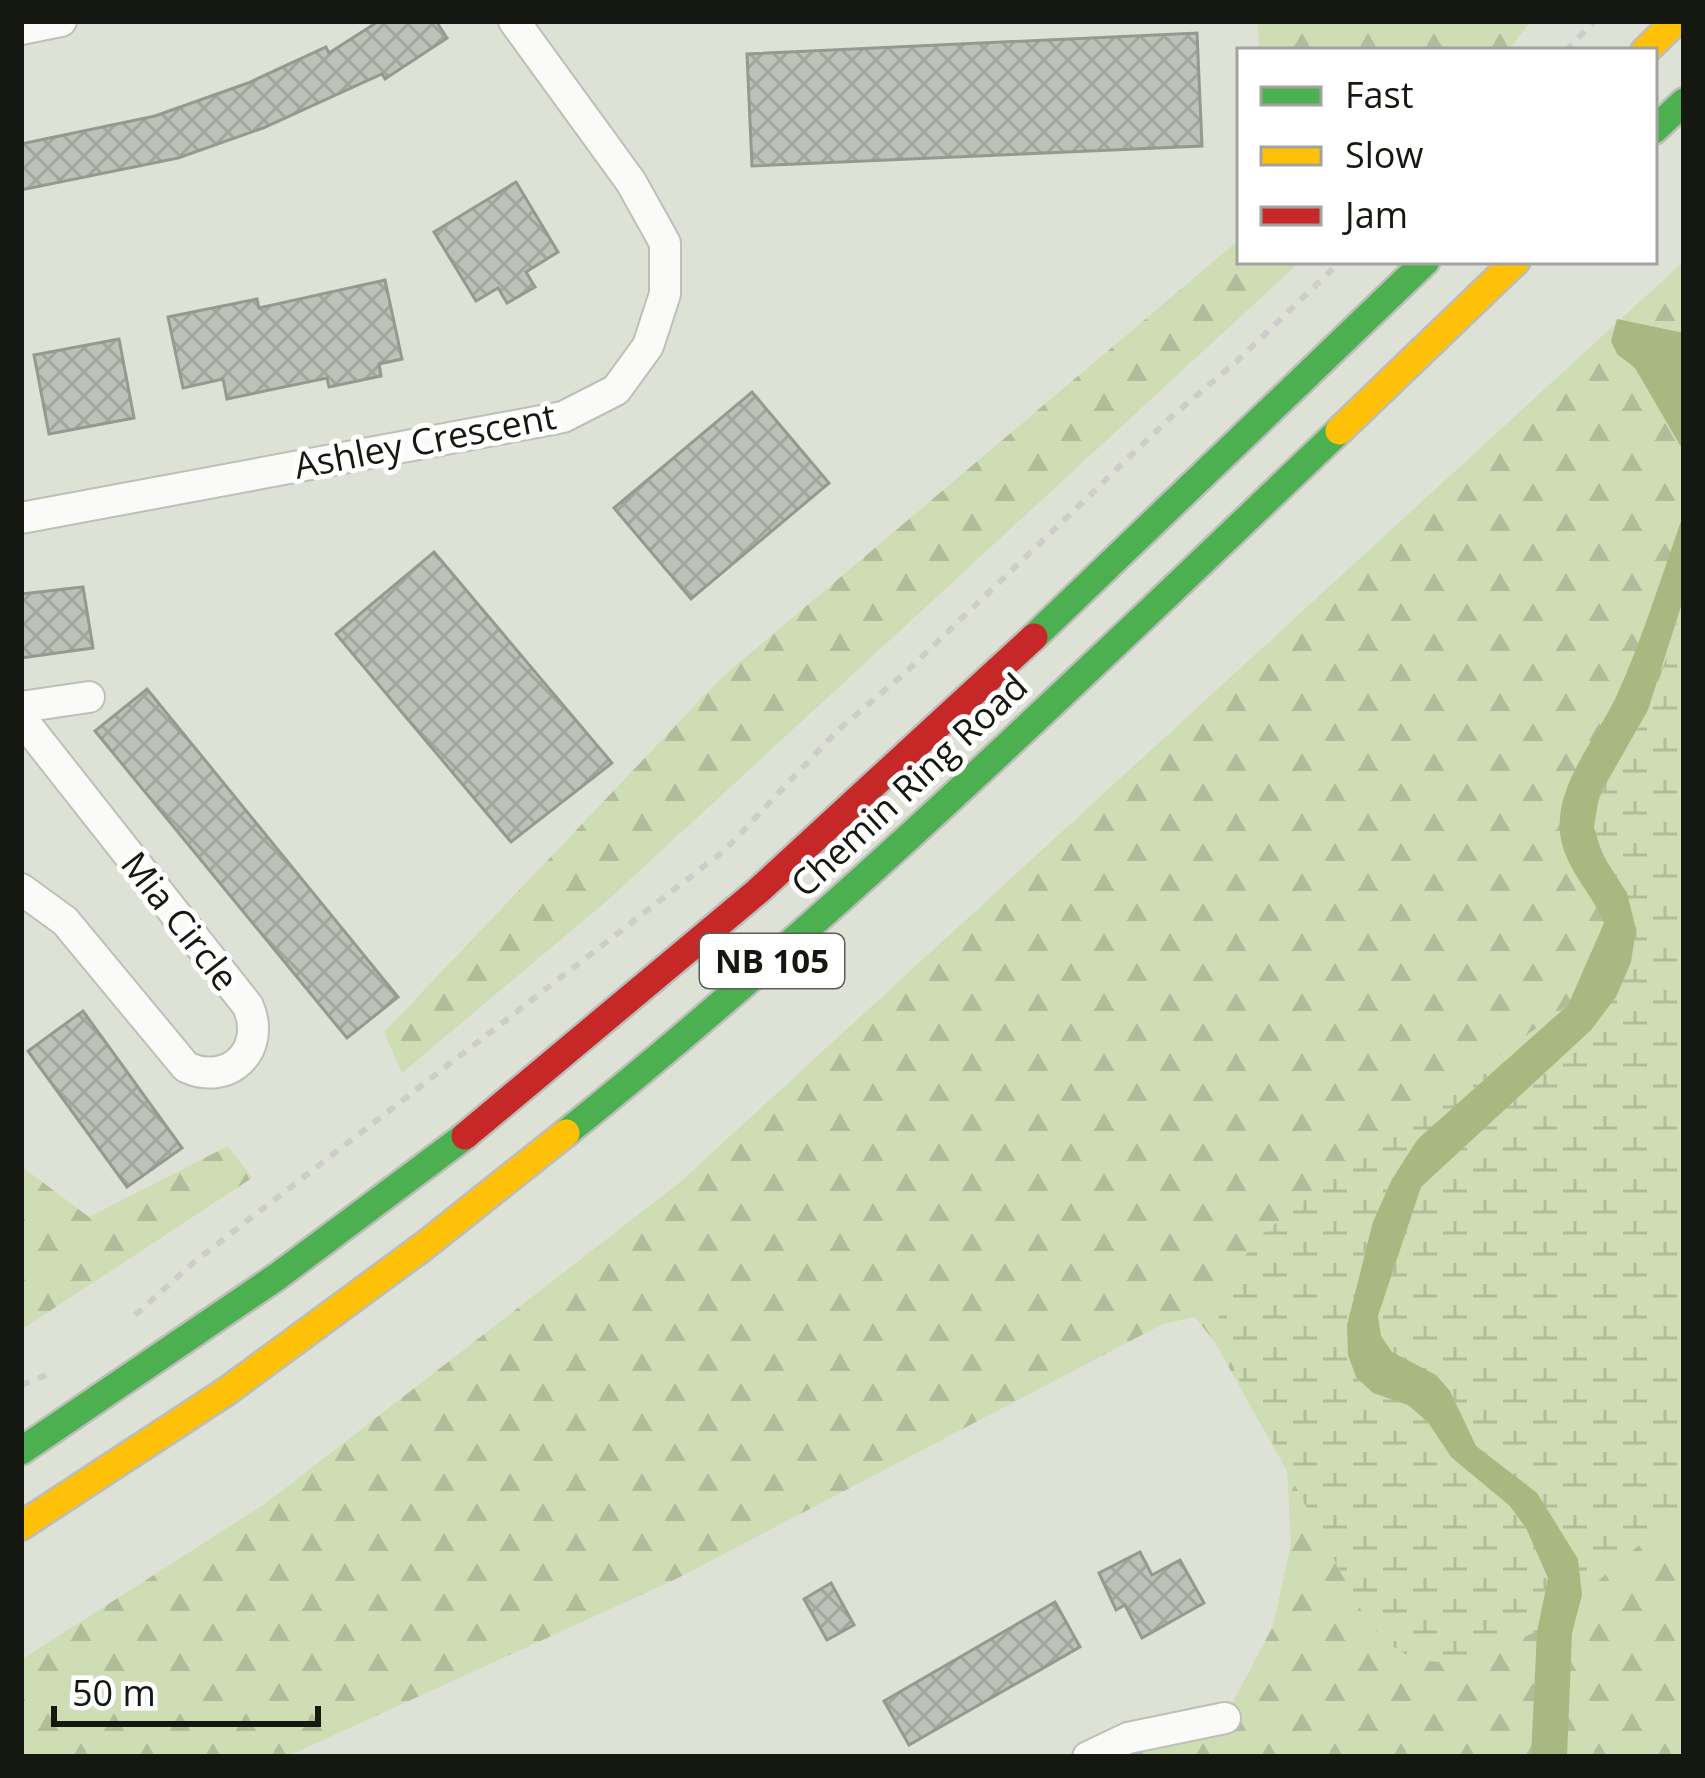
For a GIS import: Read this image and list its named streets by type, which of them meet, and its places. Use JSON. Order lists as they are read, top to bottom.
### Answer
{
  "streets": {
    "highway": ["Chemin Ring Road", "NB 105"],
    "street": ["Ashley Crescent", "Mia Circle"]
  },
  "legend": ["Fast", "Slow", "Jam"],
  "scale_bar": "50 m"
}
